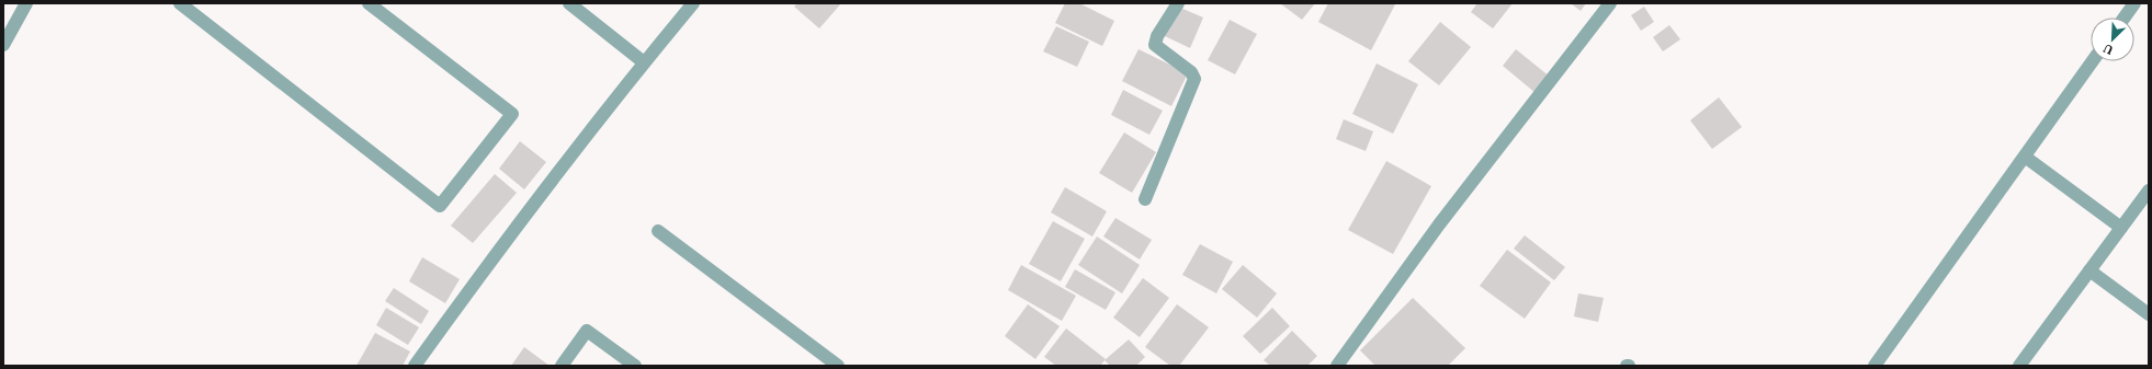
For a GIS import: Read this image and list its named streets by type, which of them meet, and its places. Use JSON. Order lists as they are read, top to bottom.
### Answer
{
  "north": "bottom left"
}
